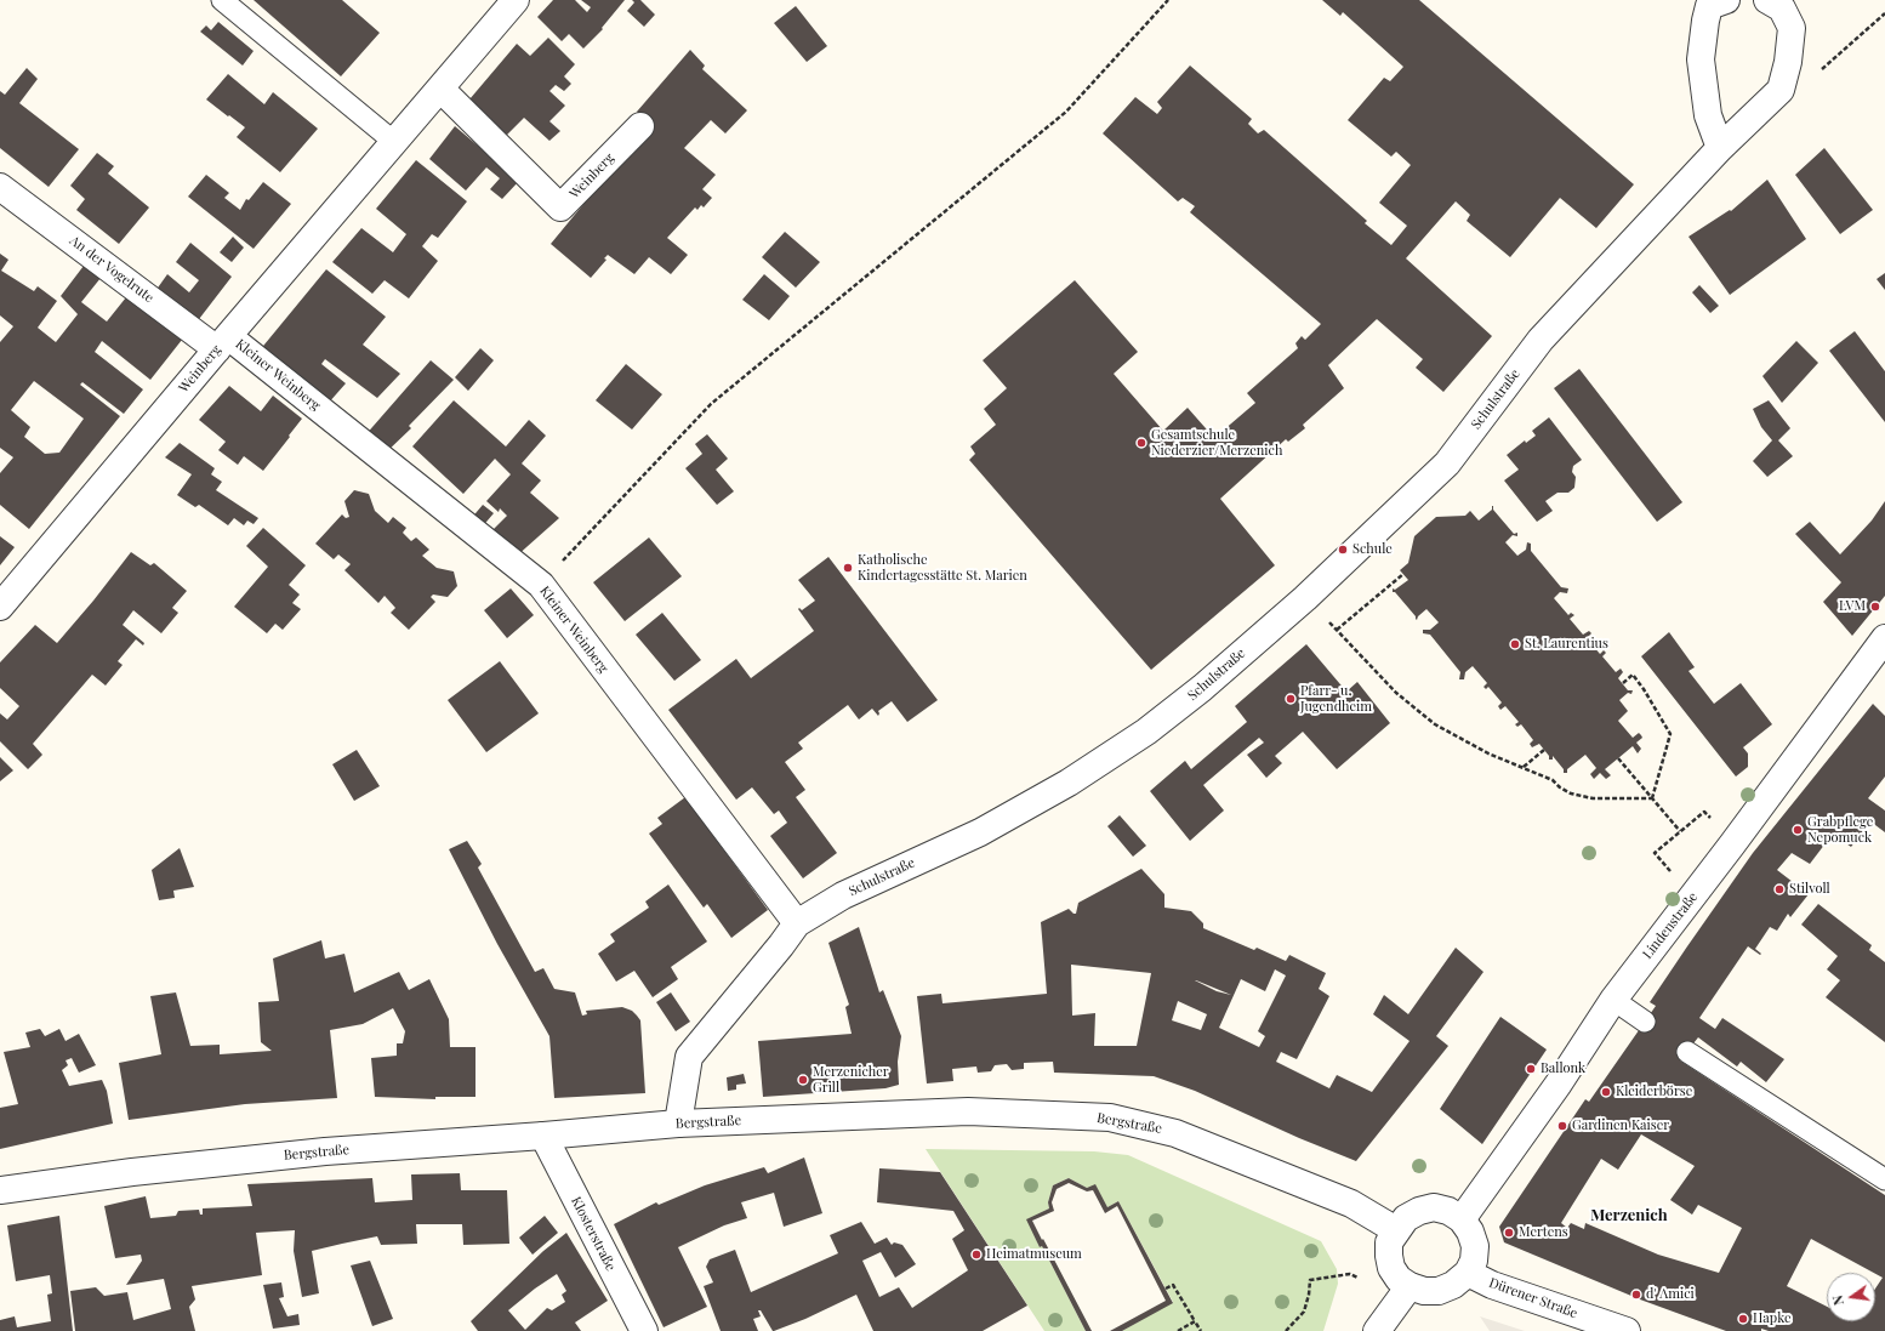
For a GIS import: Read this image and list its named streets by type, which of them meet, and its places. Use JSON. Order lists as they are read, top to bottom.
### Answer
{
  "streets": {
    "street": [
      "Weinberg",
      "An der Vogelrute",
      "Kleiner Weinberg",
      "Schulstraße",
      "Lindenstraße",
      "Bergstraße",
      "Klosterstraße",
      "Dürener Straße"
    ]
  },
  "crossings": [
    ["Weinberg", "An der Vogelrute"],
    ["Weinberg", "Kleiner Weinberg"],
    ["An der Vogelrute", "Kleiner Weinberg"],
    ["Kleiner Weinberg", "Schulstraße"],
    ["Schulstraße", "Bergstraße"],
    ["Lindenstraße", "Bergstraße"],
    ["Lindenstraße", "Dürener Straße"],
    ["Bergstraße", "Klosterstraße"],
    ["Bergstraße", "Dürener Straße"]
  ],
  "districts": ["Merzenich"],
  "places": [
    "Gesamtschule Niederzier/Merzenich",
    "Schule",
    "Katholische Kindertagesstätte St. Marien",
    "LVM",
    "St. Laurentius",
    "Pfarr- u. Jugendheim",
    "Grabpflege Nepomuck",
    "Stilvoll",
    "Ballonk",
    "Merzenicher Grill",
    "Kleiderbörse",
    "Gardinen Kaiser",
    "Mertens",
    "Heimatmuseum",
    "d' Amici",
    "Hapke"
  ],
  "north": "left"
}
